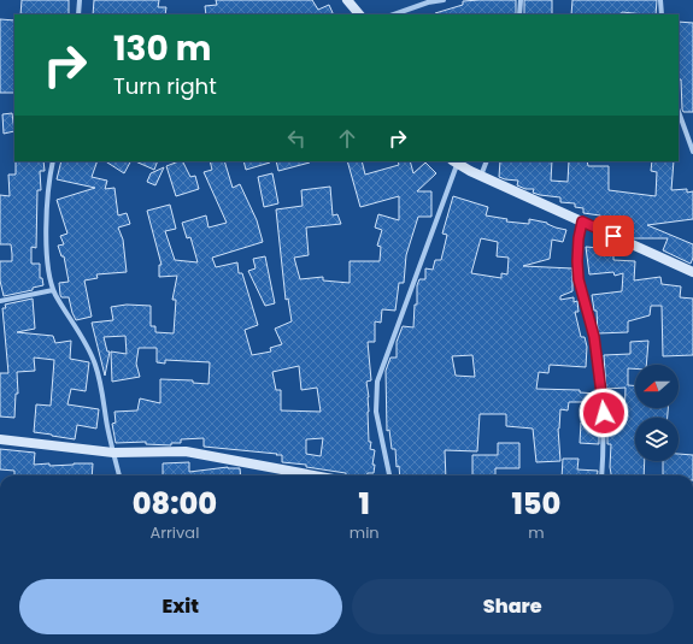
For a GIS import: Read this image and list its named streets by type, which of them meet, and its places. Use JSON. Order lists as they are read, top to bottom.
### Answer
{
  "north": "left",
  "page": {
    "turn": ["130 m", "Turn right"],
    "eta": [
      "08:00",
      "Arrival",
      "1",
      "min",
      "150",
      "m"
    ],
    "buttons": ["Exit", "Share"]
  }
}
